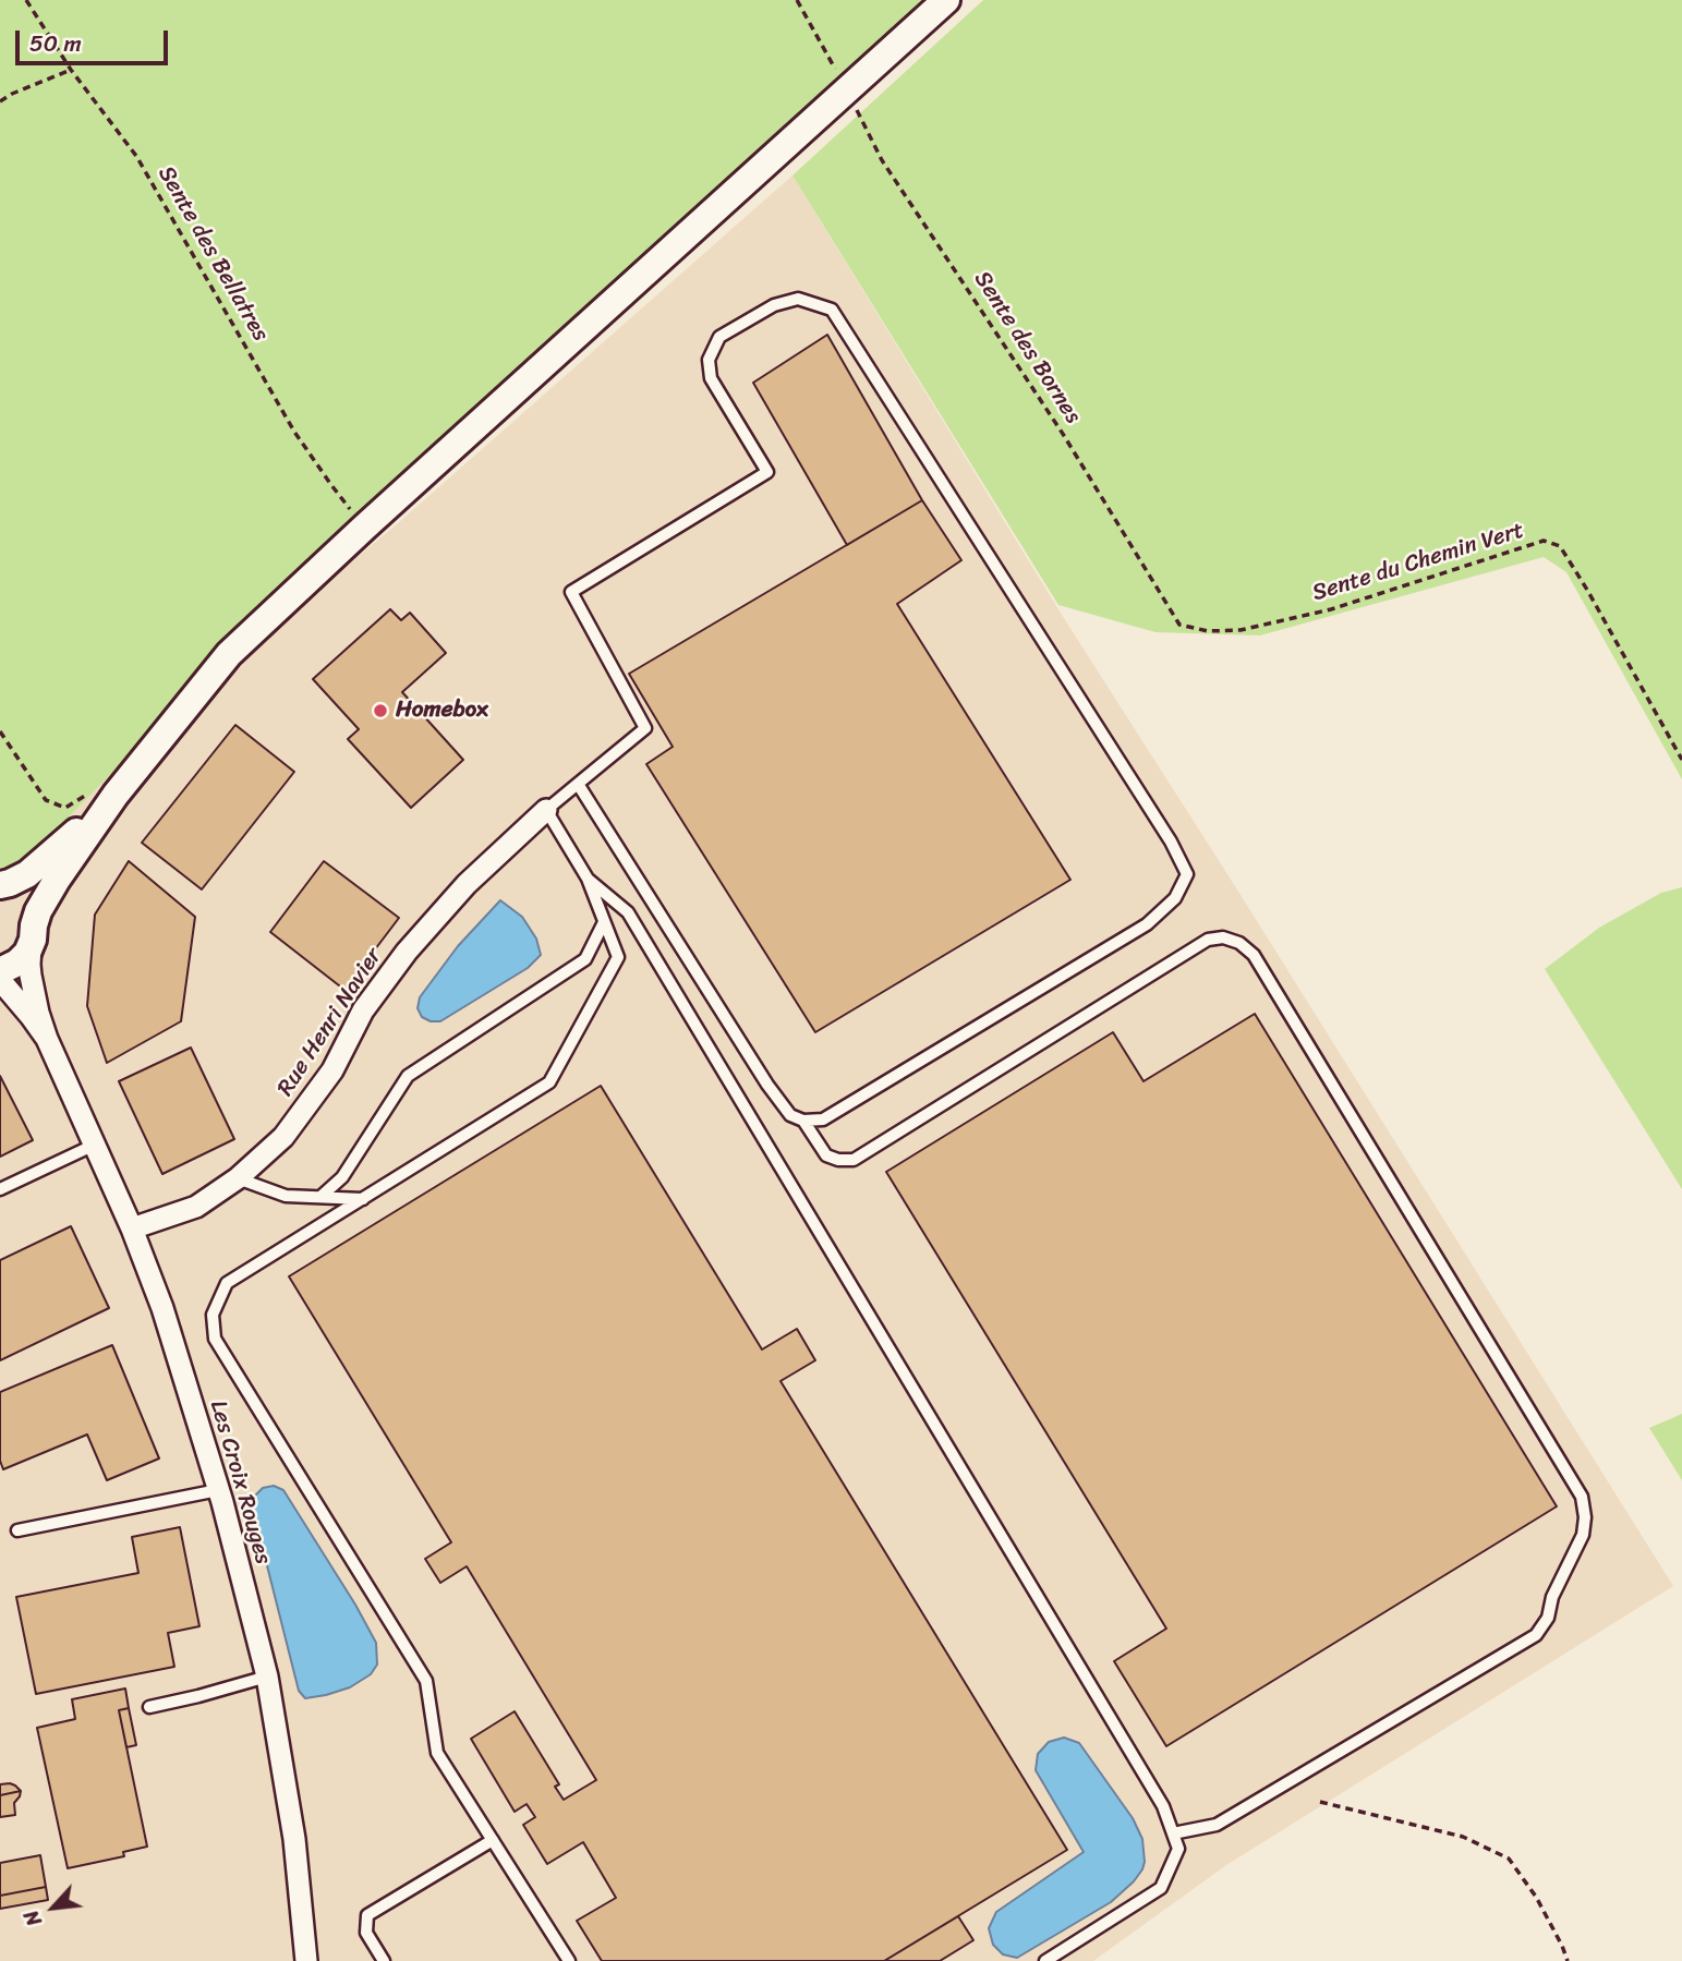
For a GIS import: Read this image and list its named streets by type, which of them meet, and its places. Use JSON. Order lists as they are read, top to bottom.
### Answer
{
  "streets": {
    "street": ["Rue Henri Navier", "Les Croix Rouges"],
    "path": ["Sente des Bellatres", "Sente des Bornes", "Sente du Chemin Vert"]
  },
  "crossings": [
    ["Sente des Bornes", "Sente du Chemin Vert"],
    ["Rue Henri Navier", "Les Croix Rouges"]
  ],
  "places": ["Homebox"],
  "scale_bar": "50 m",
  "north": "bottom left"
}
